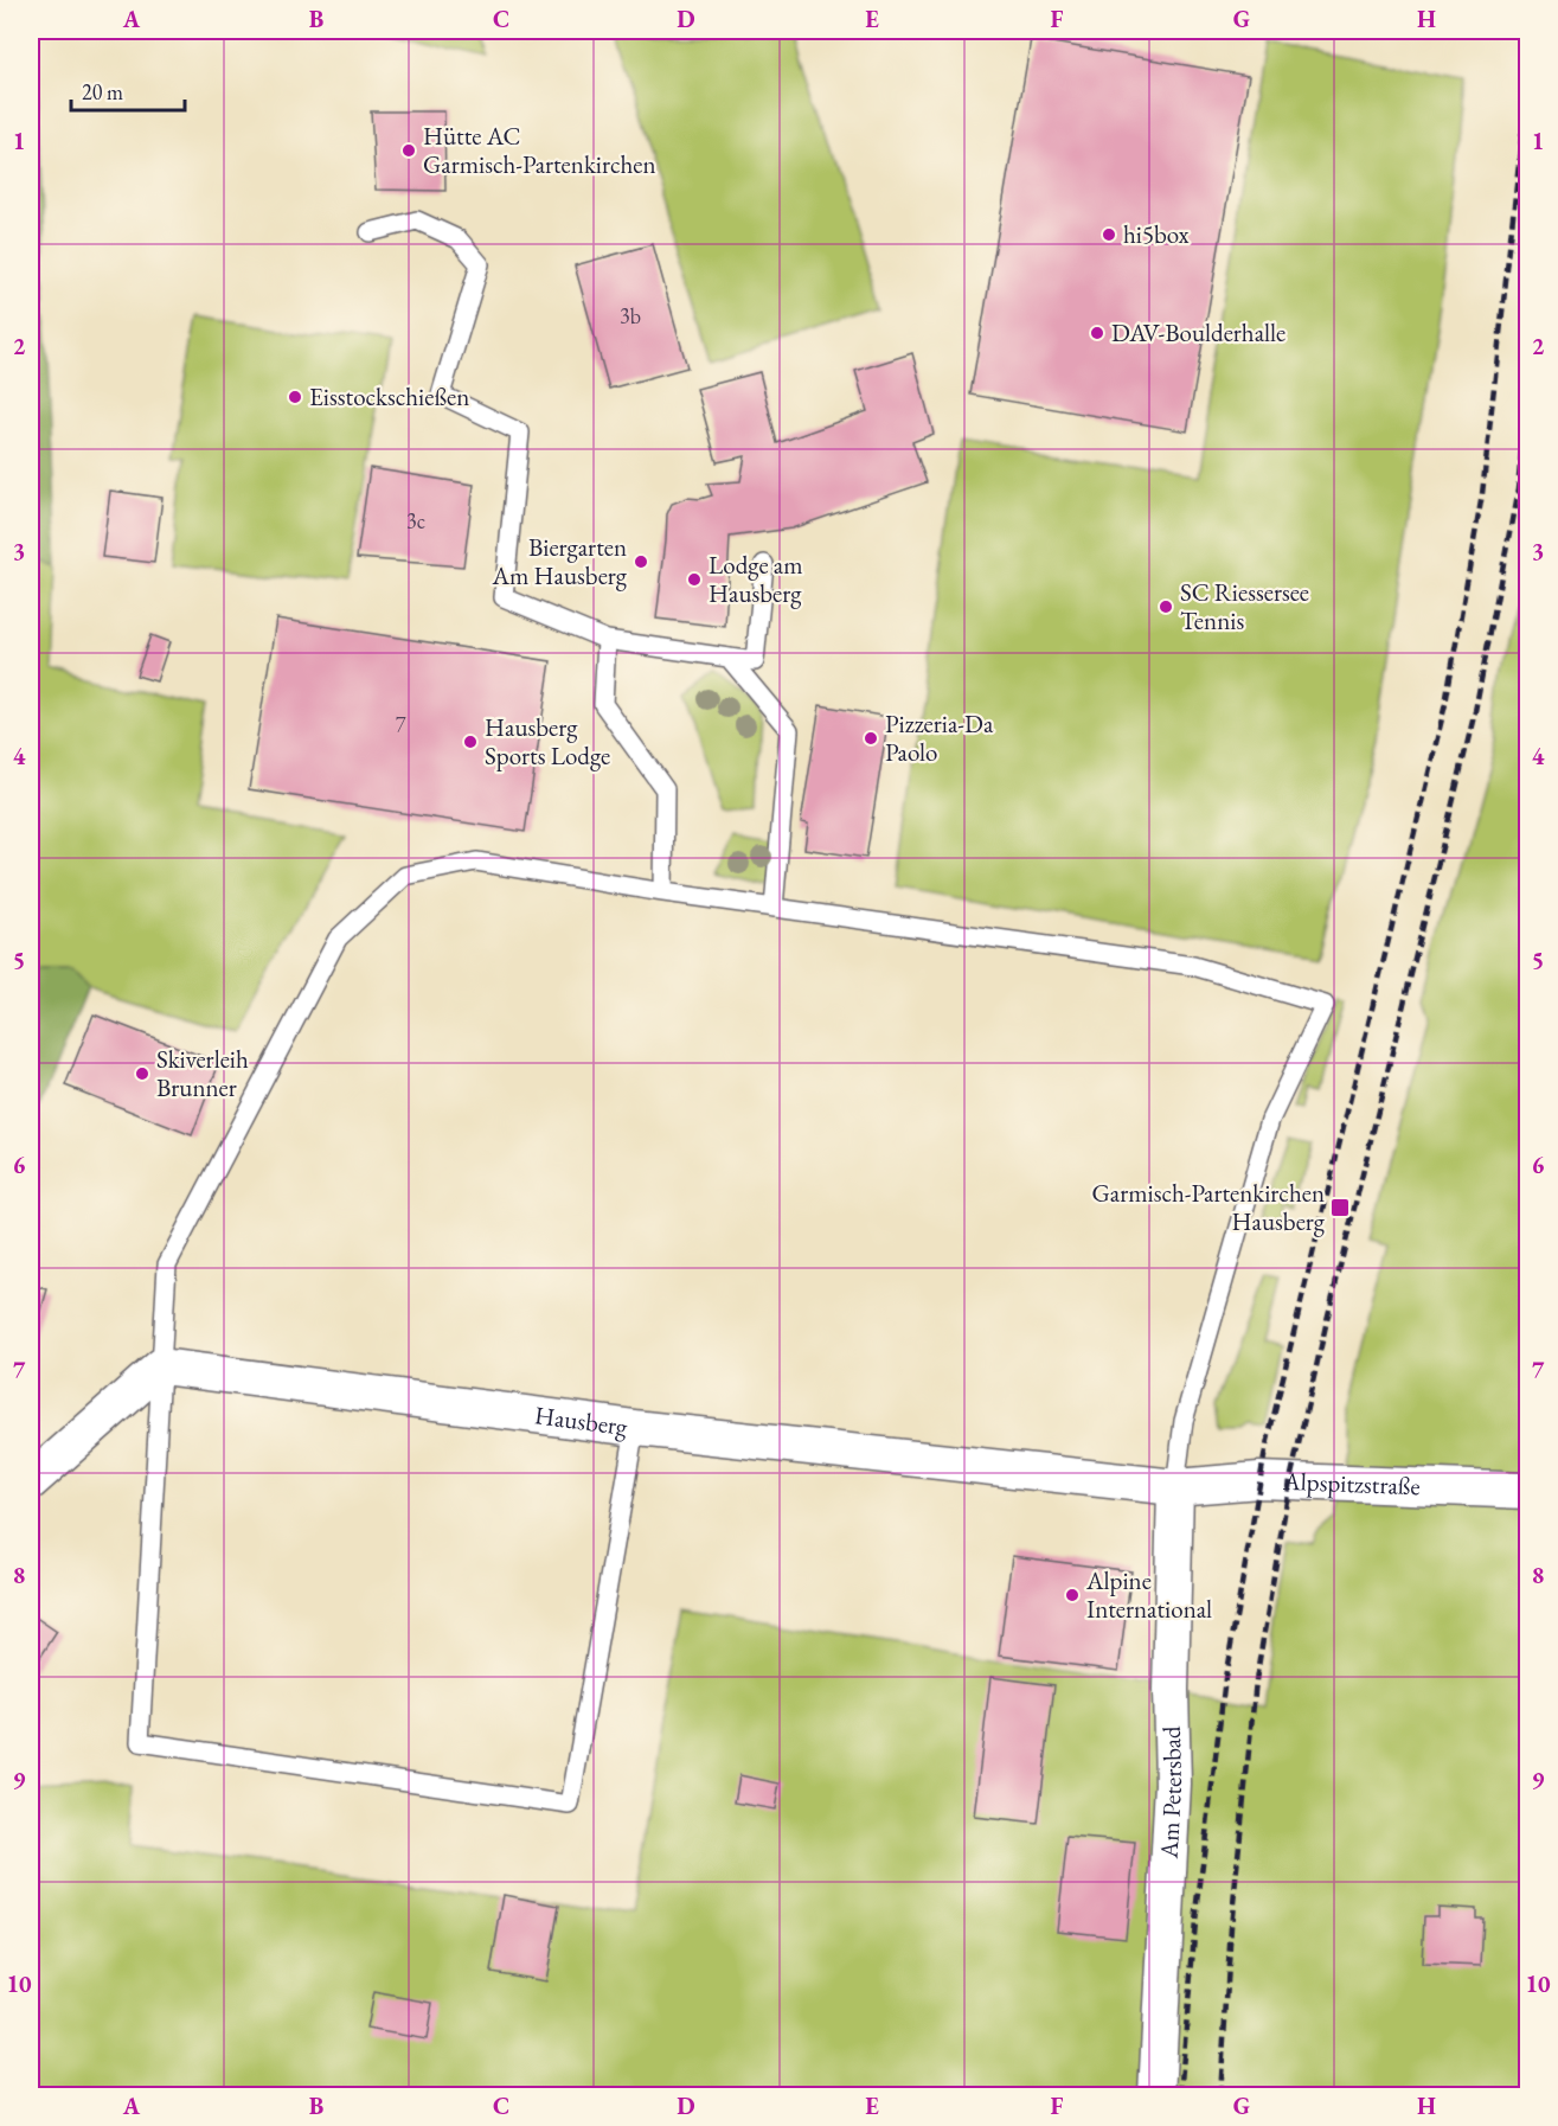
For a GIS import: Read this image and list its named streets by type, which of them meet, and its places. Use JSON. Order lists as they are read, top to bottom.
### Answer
{
  "streets": {
    "street": ["Hausberg", "Alpspitzstraße", "Am Petersbad"]
  },
  "crossings": [
    ["Hausberg", "Alpspitzstraße"],
    ["Hausberg", "Am Petersbad"],
    ["Alpspitzstraße", "Am Petersbad"]
  ],
  "places": {
    "other": [
      "Hütte AC Garmisch-Partenkirchen",
      "hi5box",
      "DAV-Boulderhalle",
      "Eisstockschießen",
      "Biergarten Am Hausberg",
      "Lodge am Hausberg",
      "SC Riessersee Tennis",
      "Pizzeria-Da Paolo",
      "Hausberg Sports Lodge",
      "Skiverleih Brunner",
      "Alpine International"
    ],
    "transit": ["Garmisch-Partenkirchen Hausberg"]
  },
  "house_numbers": ["3b", "3c", "7"],
  "scale_bar": "20 m",
  "grid": {
    "columns": [
      "A",
      "B",
      "C",
      "D",
      "E",
      "F",
      "G",
      "H"
    ],
    "rows": [
      "1",
      "2",
      "3",
      "4",
      "5",
      "6",
      "7",
      "8",
      "9",
      "10"
    ]
  }
}
